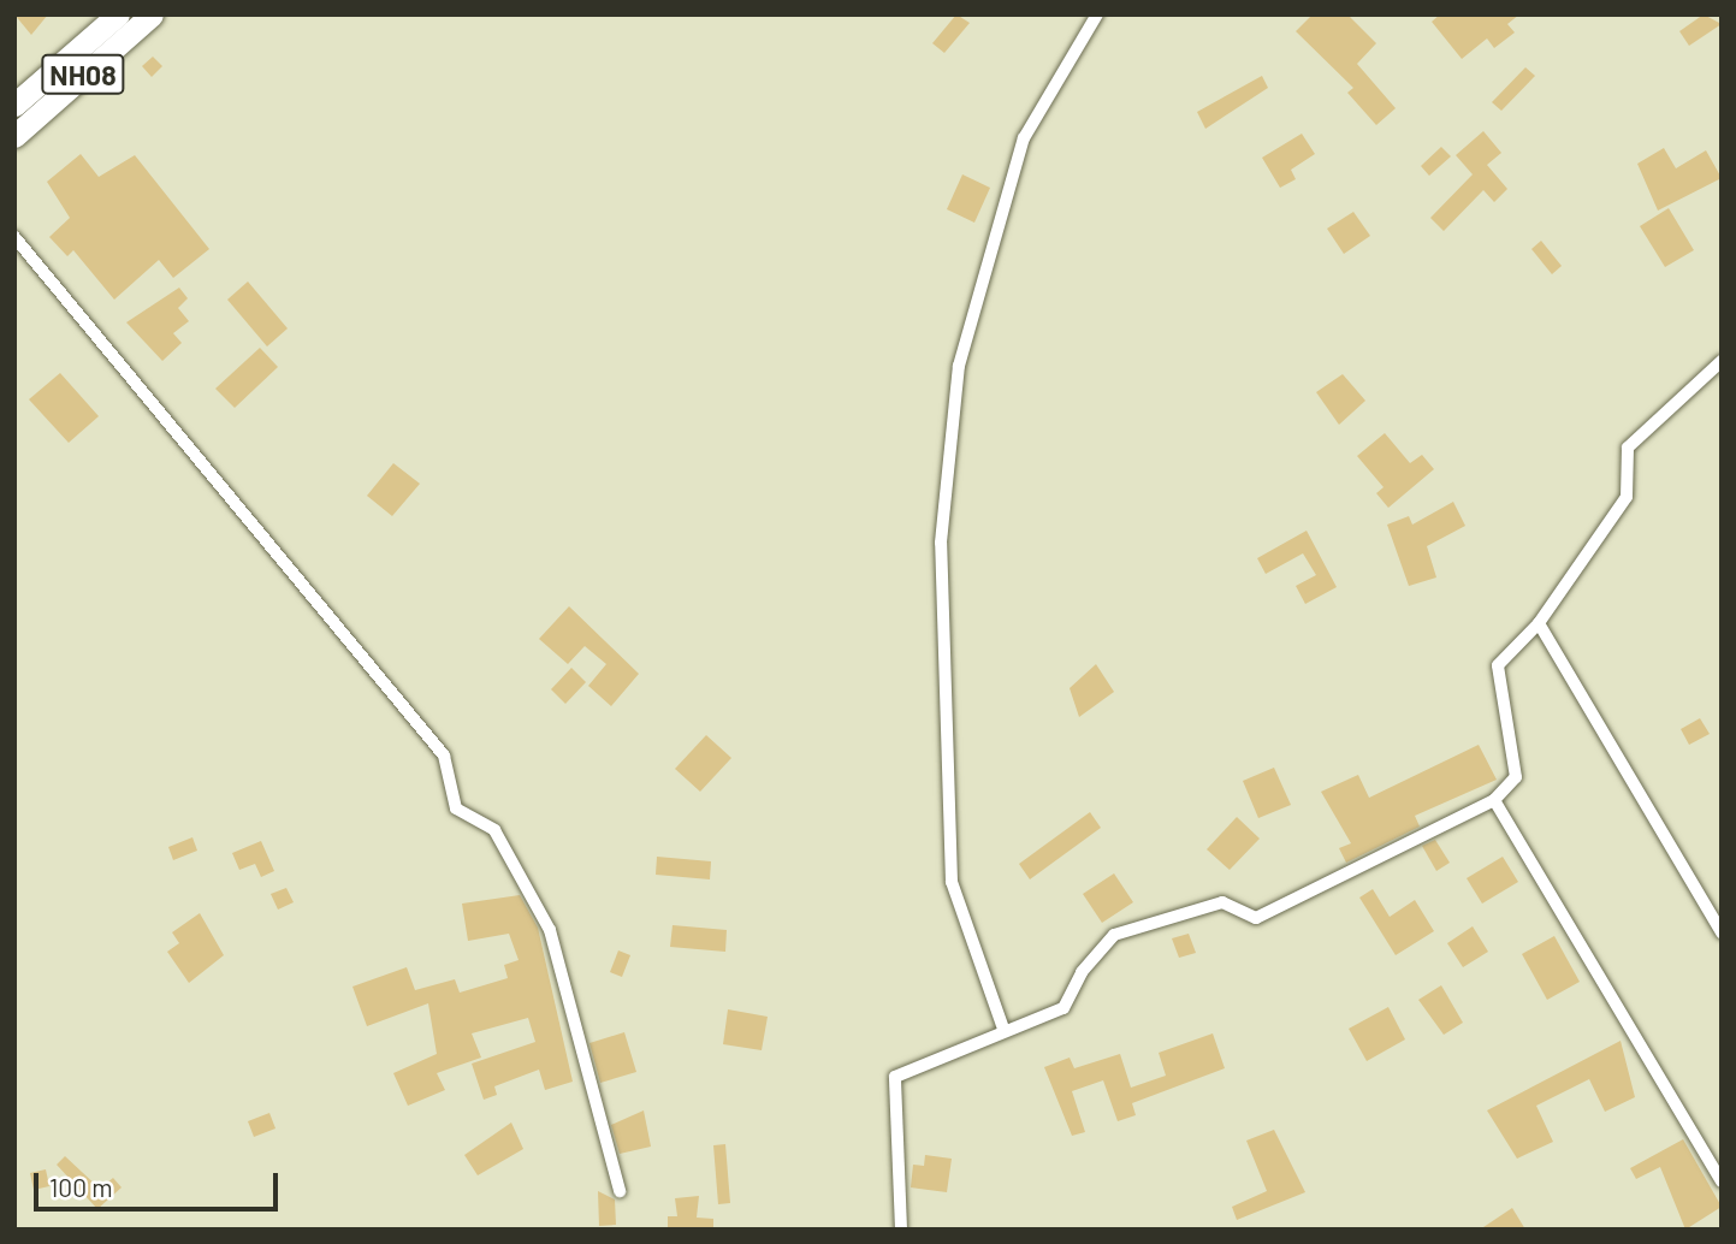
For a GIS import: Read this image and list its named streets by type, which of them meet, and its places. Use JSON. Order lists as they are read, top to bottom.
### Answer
{
  "streets": {
    "highway": ["NH08"]
  },
  "scale_bar": "100 m"
}
